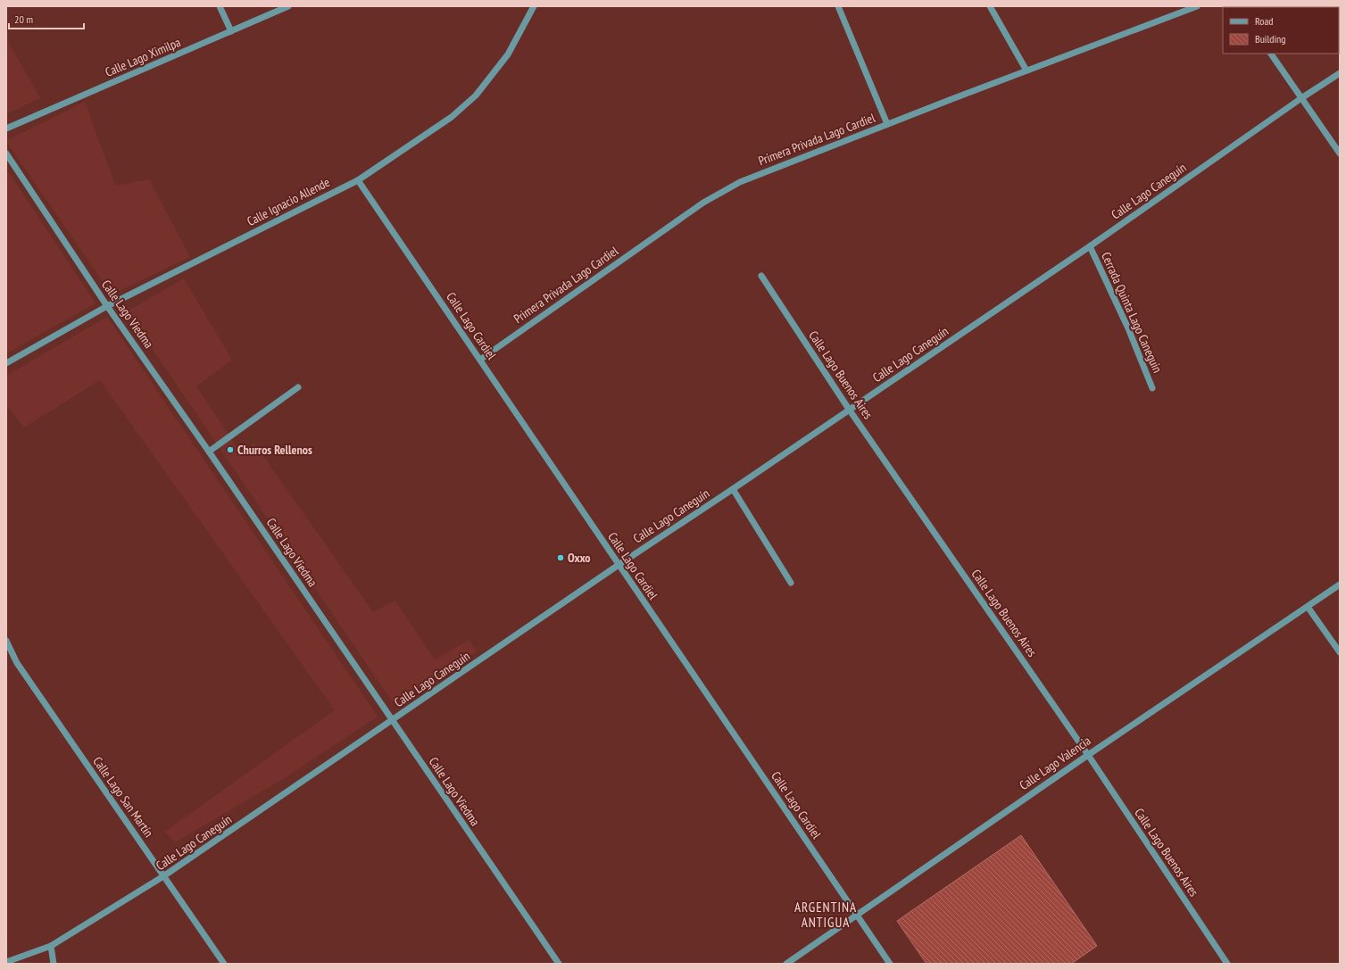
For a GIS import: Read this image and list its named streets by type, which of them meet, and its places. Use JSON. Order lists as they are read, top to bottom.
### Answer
{
  "streets": {
    "street": [
      "Calle Lago Ximilpa",
      "Primera Privada Lago Cardiel",
      "Calle Lago Caneguín",
      "Calle Ignacio Allende",
      "Cerrada Quinta Lago Caneguin",
      "Calle Lago Viedma",
      "Calle Lago Cardiel",
      "Calle Lago Buenos Aires",
      "Calle Lago Valencia",
      "Calle Lago San Martín"
    ]
  },
  "crossings": [
    ["Primera Privada Lago Cardiel", "Calle Lago Cardiel"],
    ["Calle Lago Caneguín", "Cerrada Quinta Lago Caneguin"],
    ["Calle Lago Caneguín", "Calle Lago Viedma"],
    ["Calle Lago Caneguín", "Calle Lago Cardiel"],
    ["Calle Lago Caneguín", "Calle Lago Buenos Aires"],
    ["Calle Lago Caneguín", "Calle Lago San Martín"],
    ["Calle Ignacio Allende", "Calle Lago Viedma"],
    ["Calle Ignacio Allende", "Calle Lago Cardiel"],
    ["Calle Lago Cardiel", "Calle Lago Valencia"],
    ["Calle Lago Buenos Aires", "Calle Lago Valencia"]
  ],
  "districts": ["ARGENTINA ANTIGUA"],
  "places": ["Churros Rellenos", "Oxxo"],
  "legend": ["Road", "Building"],
  "scale_bar": "20 m"
}
